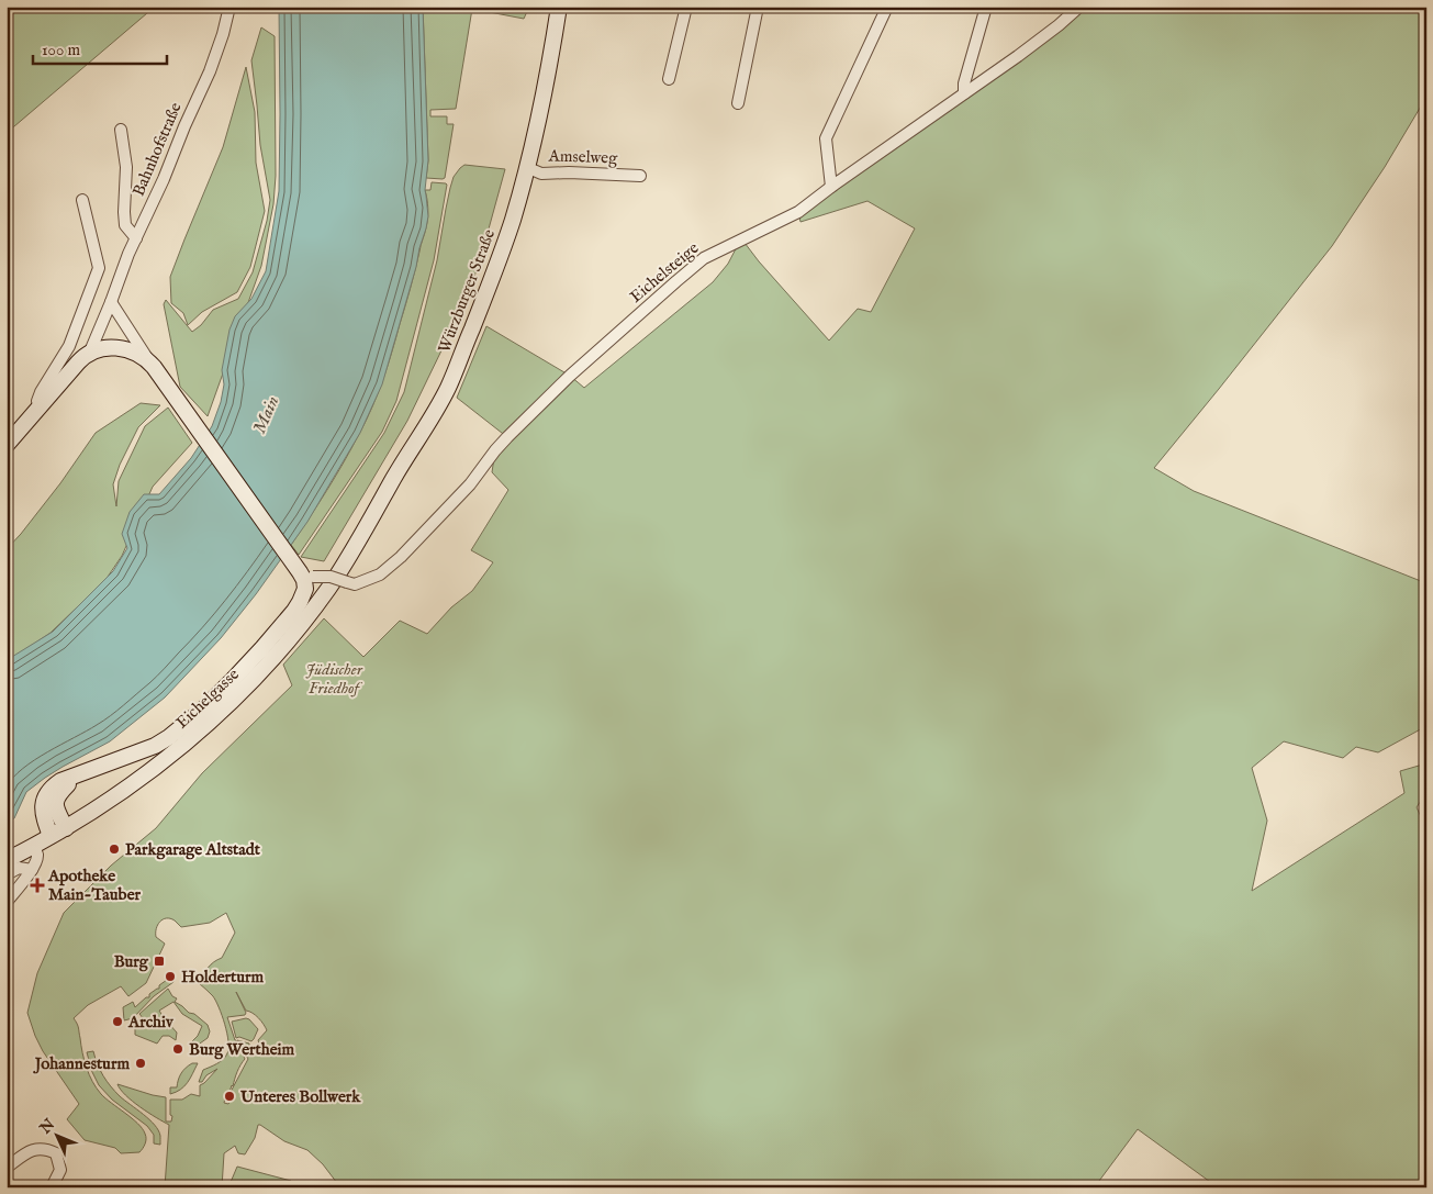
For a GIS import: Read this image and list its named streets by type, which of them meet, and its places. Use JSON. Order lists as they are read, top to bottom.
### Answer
{
  "streets": {
    "main road": ["Würzburger Straße", "Eichelgasse"],
    "street": ["Bahnhofstraße", "Amselweg", "Eichelsteige"]
  },
  "crossings": [
    ["Amselweg", "Würzburger Straße"],
    ["Würzburger Straße", "Eichelgasse"]
  ],
  "water": ["Main"],
  "parks": ["Jüdischer Friedhof"],
  "places": {
    "other": [
      "Parkgarage Altstadt",
      "Holderturm",
      "Archiv",
      "Burg Wertheim",
      "Johannesturm",
      "Unteres Bollwerk"
    ],
    "health": ["Apotheke Main-Tauber"],
    "transit": ["Burg"]
  },
  "scale_bar": "100 m",
  "north": "top left"
}
